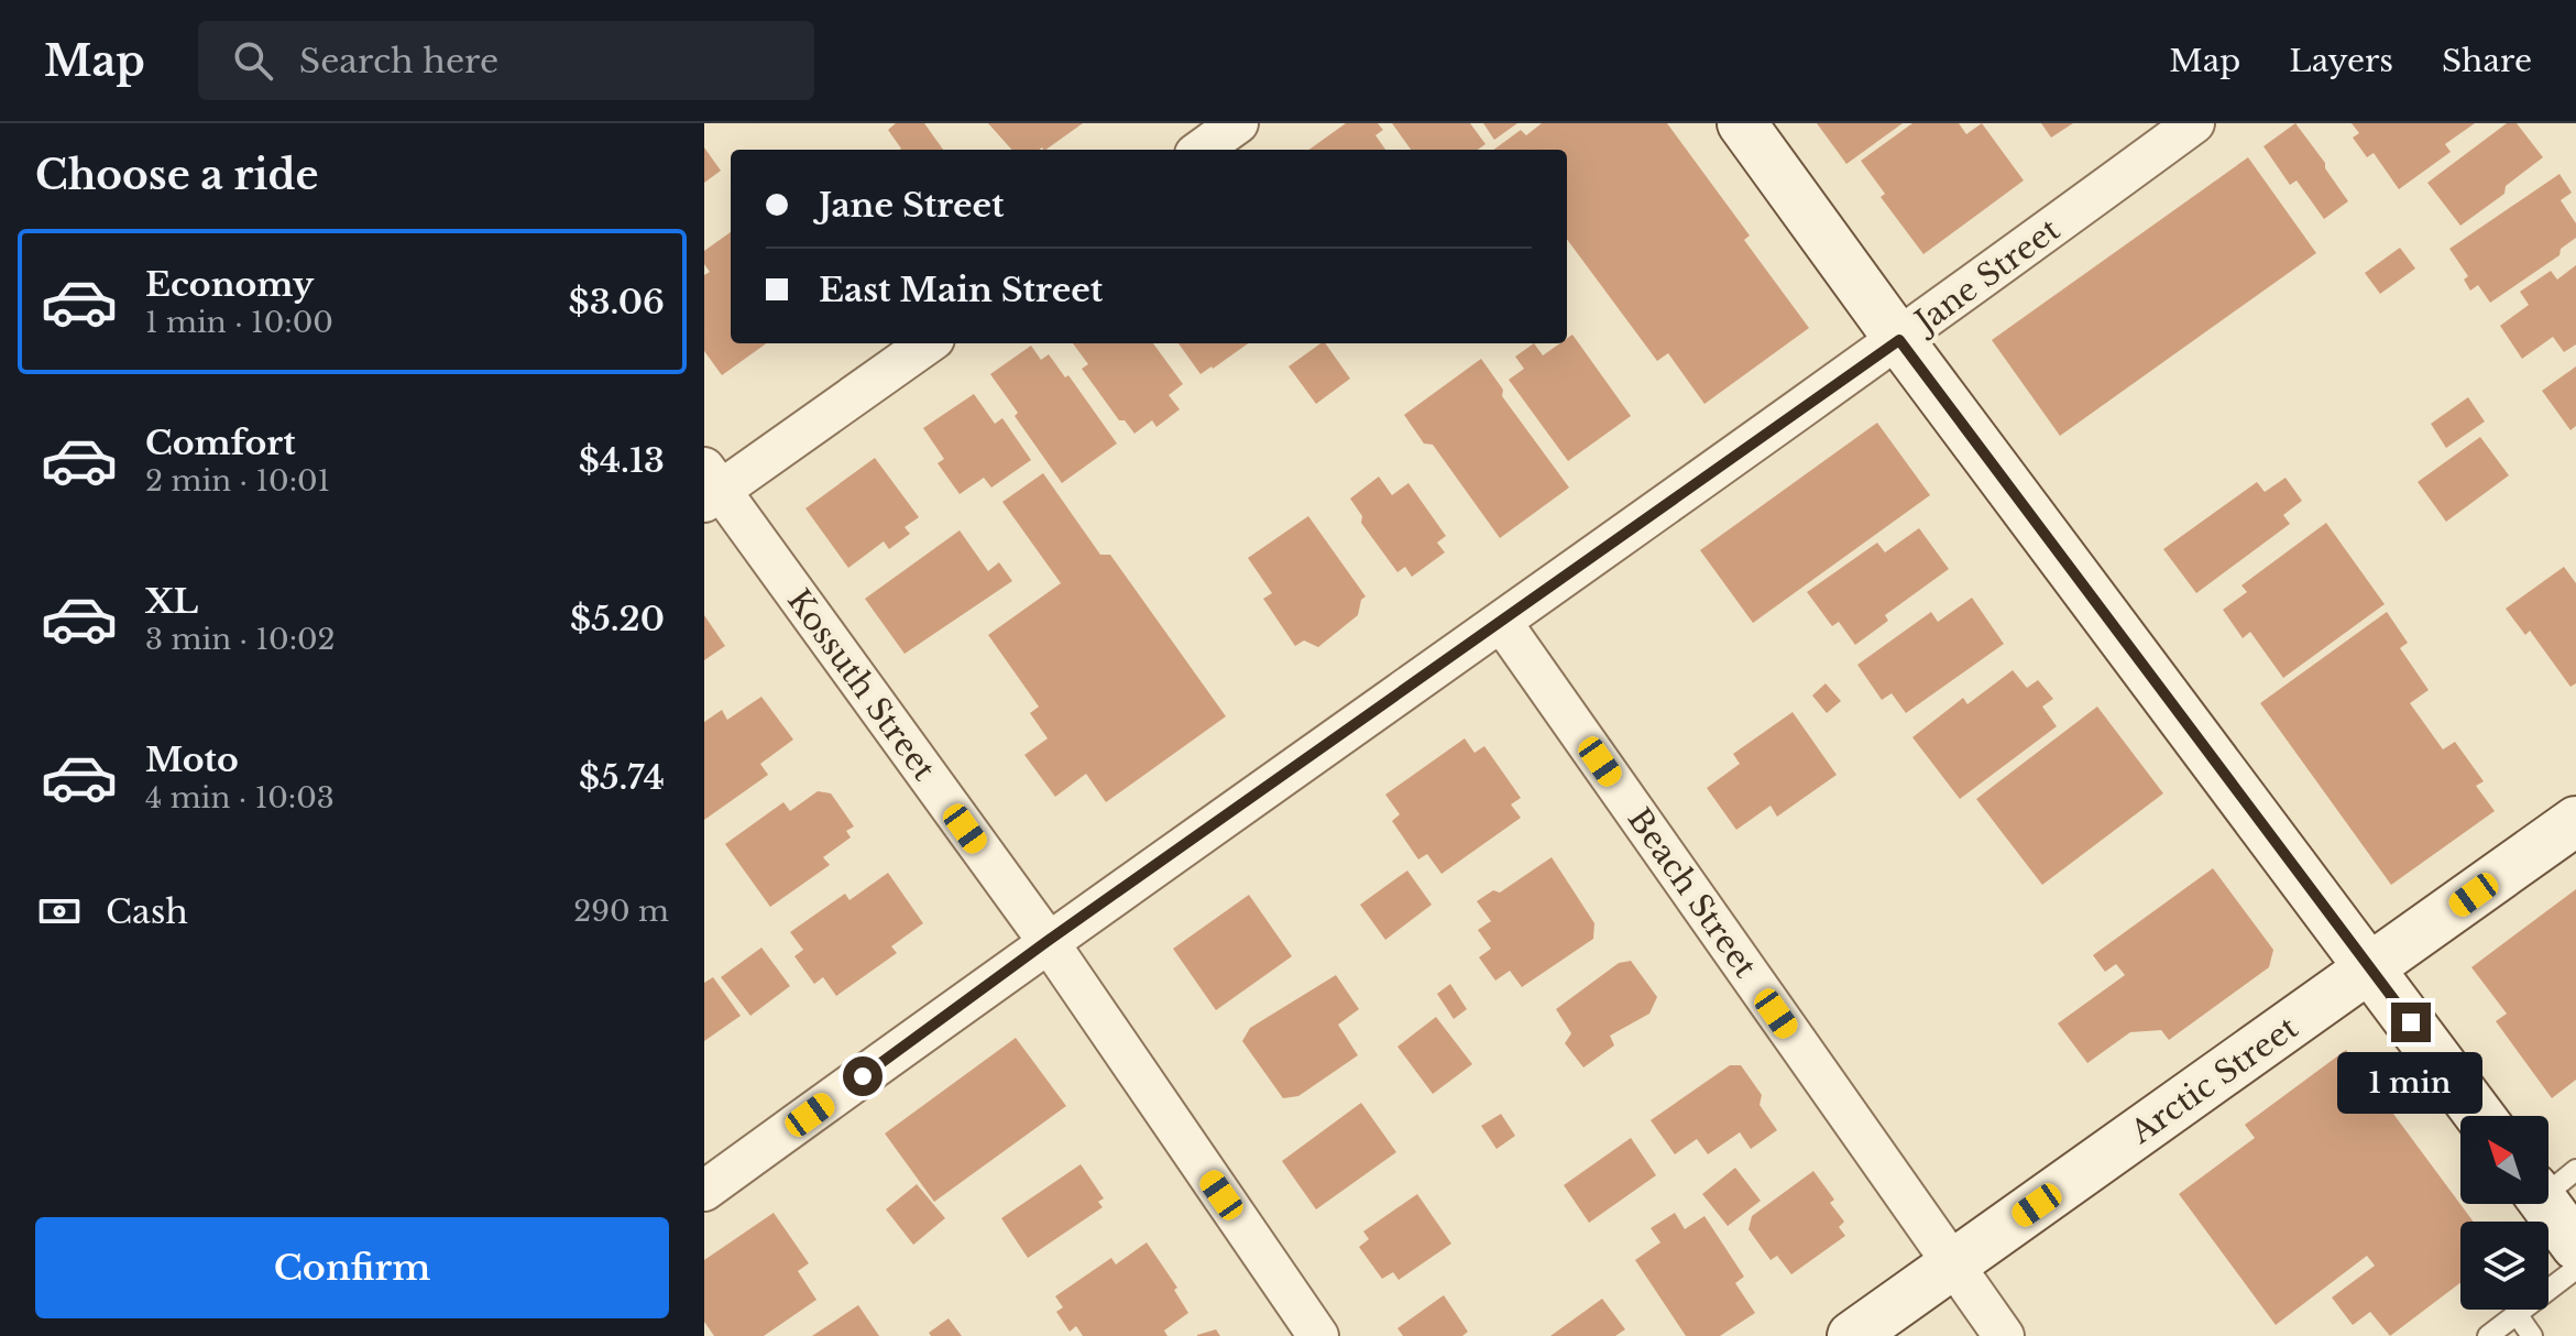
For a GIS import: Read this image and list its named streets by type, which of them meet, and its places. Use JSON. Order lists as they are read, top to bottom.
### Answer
{
  "streets": {
    "main road": ["Arctic Street"],
    "street": ["Jane Street", "Kossuth Street", "Beach Street"]
  },
  "crossings": [
    ["Jane Street", "Kossuth Street"],
    ["Jane Street", "Beach Street"],
    ["Beach Street", "Arctic Street"]
  ],
  "north": "top left",
  "page": {
    "header": "Map",
    "search": "Search here",
    "nav": ["Map", "Layers", "Share"],
    "heading": "Choose a ride",
    "banner": ["Jane Street", "East Main Street"],
    "list": [
      {
        "name": "Economy",
        "note": "1 min · 10:00",
        "value": "$3.06"
      },
      {
        "name": "Comfort",
        "note": "2 min · 10:01",
        "value": "$4.13"
      },
      {
        "name": "XL",
        "note": "3 min · 10:02",
        "value": "$5.20"
      },
      {
        "name": "Moto",
        "note": "4 min · 10:03",
        "value": "$5.74"
      }
    ],
    "pay": ["Cash", "290 m"],
    "bubble": "1 min",
    "buttons": "Confirm"
  }
}
